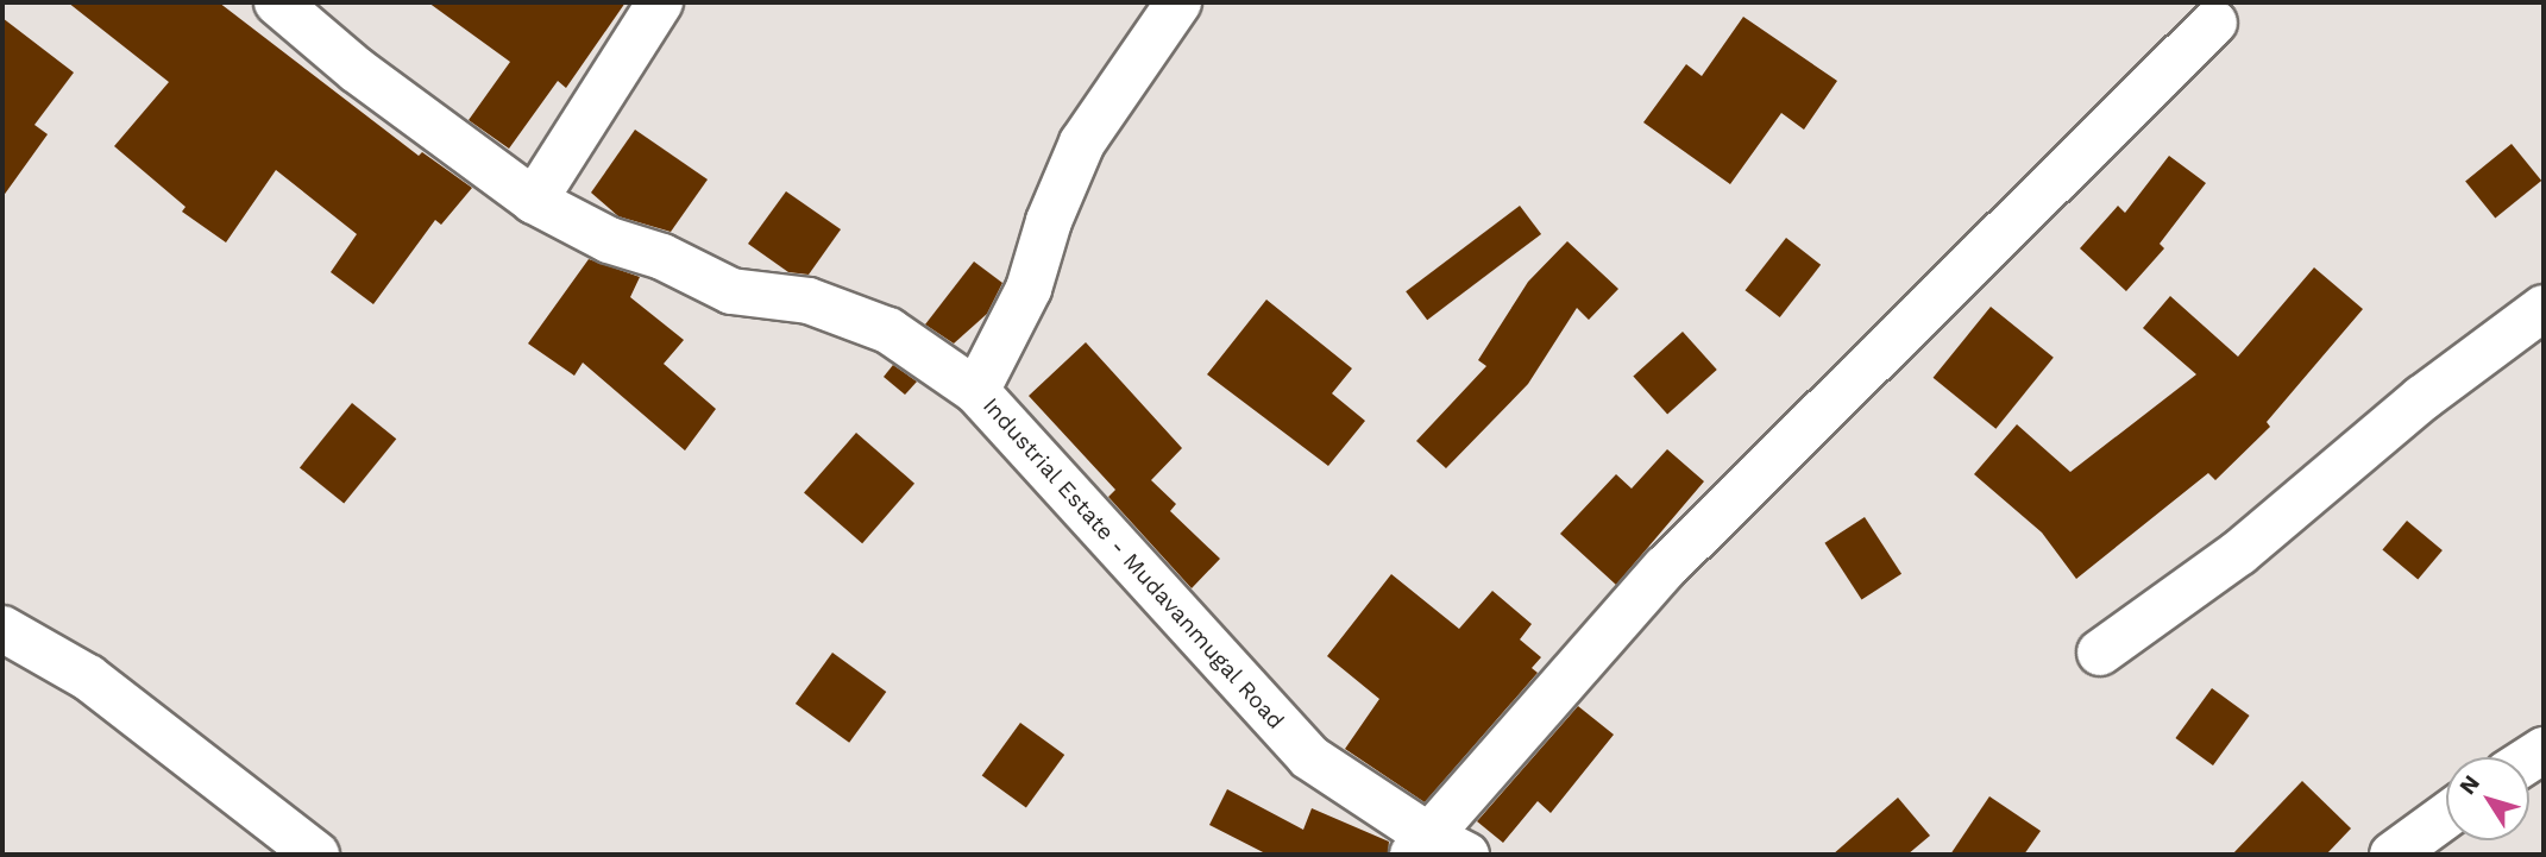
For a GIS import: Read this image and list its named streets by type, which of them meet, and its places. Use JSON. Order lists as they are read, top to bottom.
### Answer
{
  "streets": {
    "street": ["Industrial Estate - Mudavanmugal Road"]
  },
  "north": "top left"
}
